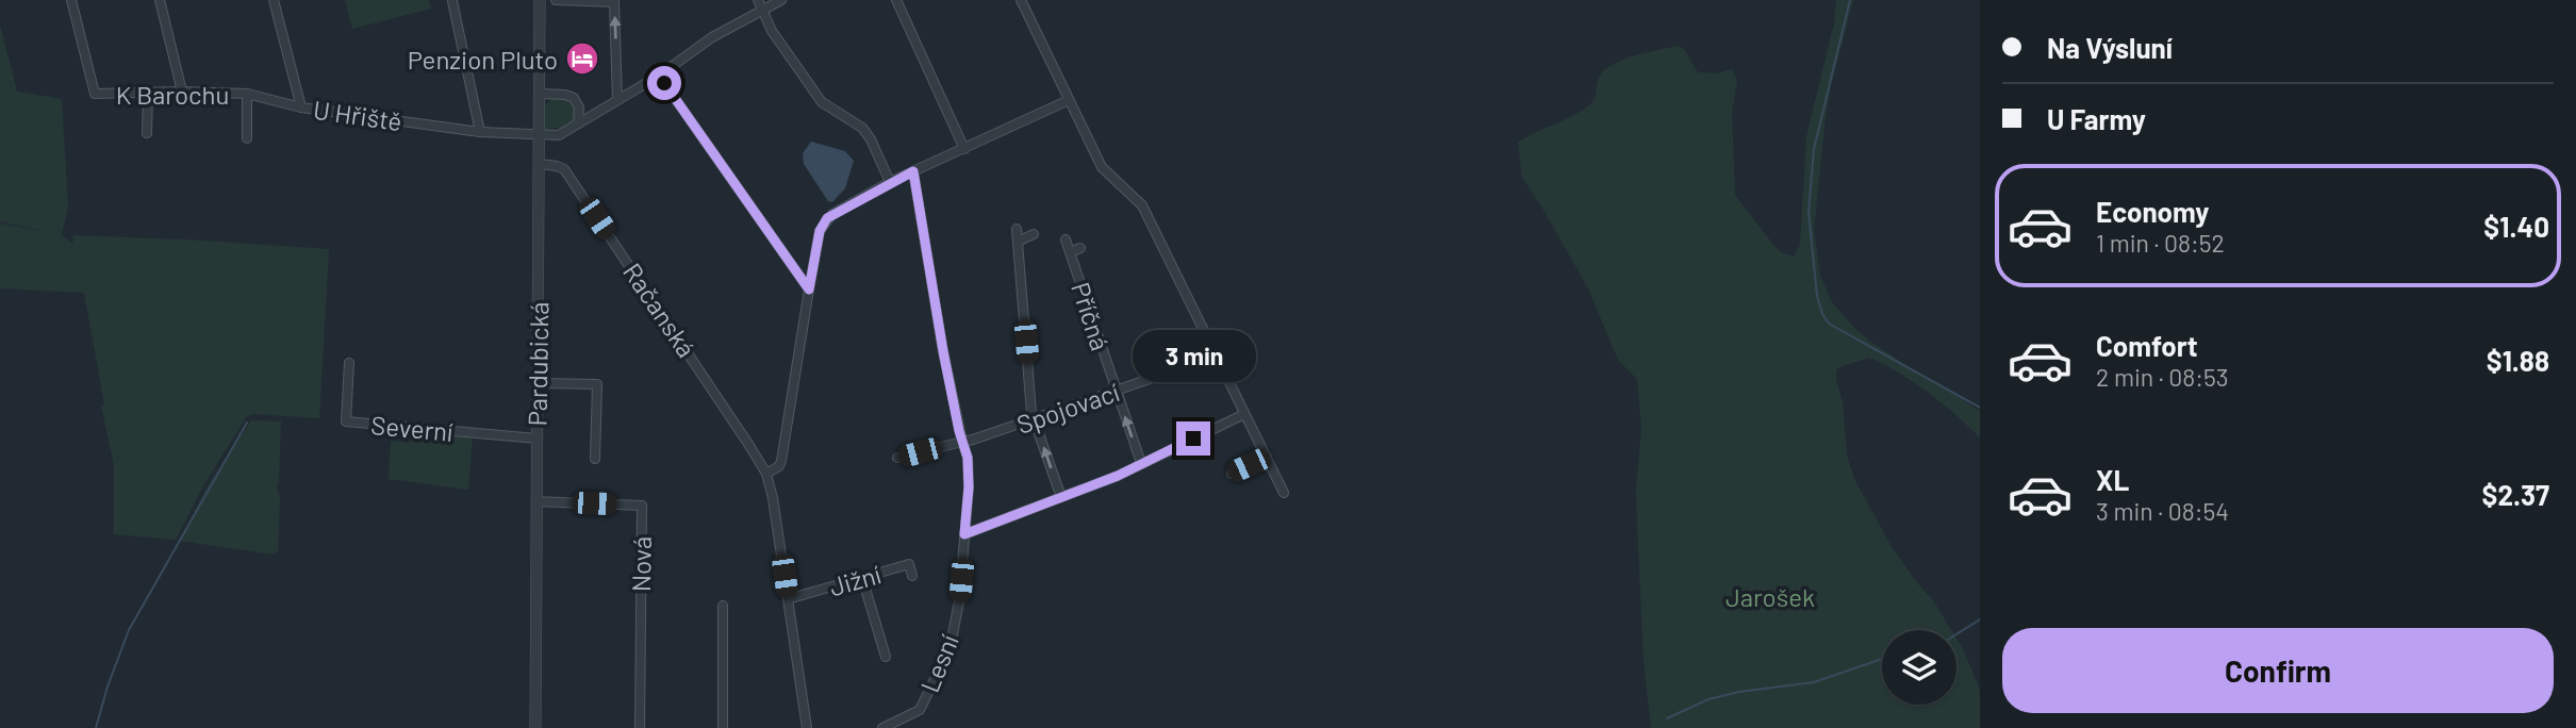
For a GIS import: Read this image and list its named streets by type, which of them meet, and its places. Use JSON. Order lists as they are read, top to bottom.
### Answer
{
  "streets": {
    "street": [
      "K Barochu",
      "U Hřiště",
      "Račanská",
      "Příčná",
      "Pardubická",
      "Spojovací",
      "Severní",
      "Nová",
      "Jižní",
      "Lesní"
    ]
  },
  "crossings": [
    ["K Barochu", "U Hřiště"],
    ["U Hřiště", "Pardubická"],
    ["Račanská", "Pardubická"],
    ["Račanská", "Jižní"],
    ["Příčná", "Spojovací"],
    ["Pardubická", "Severní"],
    ["Pardubická", "Nová"],
    ["Spojovací", "Lesní"]
  ],
  "parks": ["Jarošek"],
  "places": {
    "hotel": ["Penzion Pluto"]
  },
  "page": {
    "banner": ["Na Výsluní", "U Farmy"],
    "list": [
      {
        "name": "Economy",
        "note": "1 min · 08:52",
        "value": "$1.40"
      },
      {
        "name": "Comfort",
        "note": "2 min · 08:53",
        "value": "$1.88"
      },
      {
        "name": "XL",
        "note": "3 min · 08:54",
        "value": "$2.37"
      }
    ],
    "bubble": "3 min",
    "buttons": "Confirm"
  }
}
